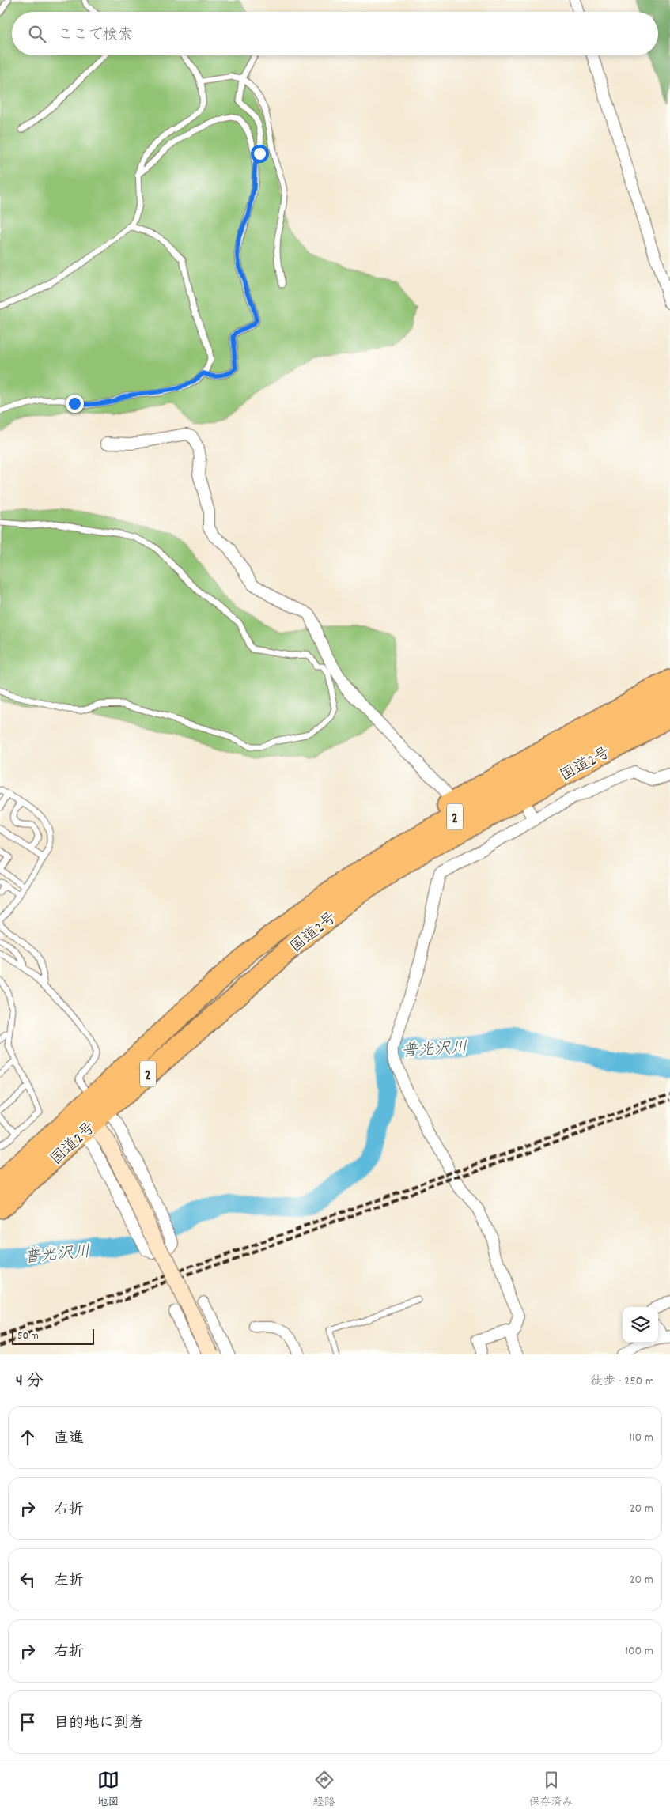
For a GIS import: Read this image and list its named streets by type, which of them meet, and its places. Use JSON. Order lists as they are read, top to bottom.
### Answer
{
  "streets": {
    "highway": ["国道2号", "2"]
  },
  "water": ["普光沢川"],
  "scale_bar": "50 m",
  "page": {
    "search": "ここで検索",
    "scale": "50 m",
    "heading": ["4 分", "徒歩 · 250 m"],
    "list": [
      ["直進", "110 m"],
      ["右折", "20 m"],
      ["左折", "20 m"],
      ["右折", "100 m"],
      "目的地に到着"
    ],
    "nav": ["地図", "経路", "保存済み"]
  }
}
